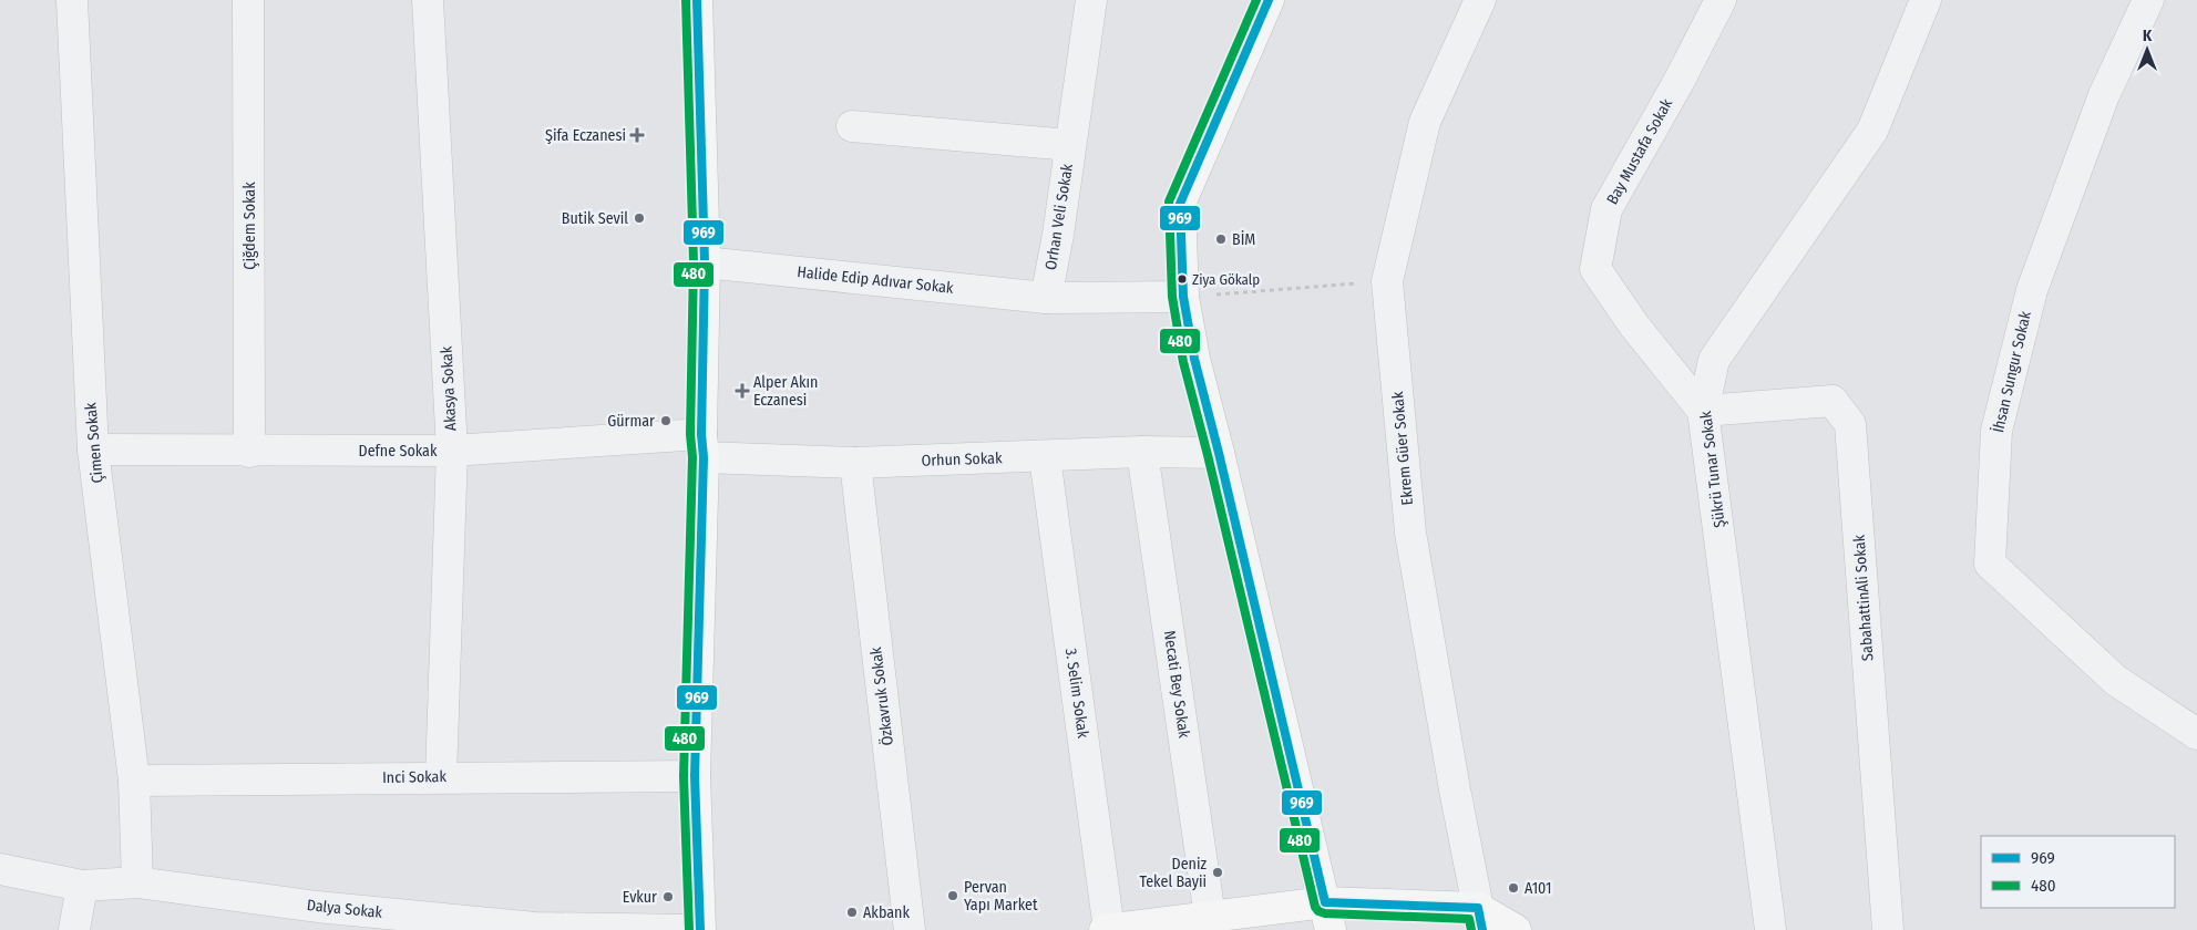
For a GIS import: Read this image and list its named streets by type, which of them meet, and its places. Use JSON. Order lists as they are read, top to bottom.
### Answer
{
  "streets": {
    "street": [
      "Bay Mustafa Sokak",
      "Orhan Veli Sokak",
      "Çiğdem Sokak",
      "Halide Edip Adıvar Sokak",
      "İhsan Sungur Sokak",
      "Akasya Sokak",
      "Çimen Sokak",
      "Ekrem Güer Sokak",
      "Defne Sokak",
      "Orhun Sokak",
      "Şükrü Tunar Sokak",
      "SabahattinAli Sokak",
      "Necati Bey Sokak",
      "3. Selim Sokak",
      "Özkavruk Sokak",
      "Inci Sokak",
      "Dalya Sokak"
    ]
  },
  "crossings": [
    ["Bay Mustafa Sokak", "Şükrü Tunar Sokak"],
    ["Bay Mustafa Sokak", "SabahattinAli Sokak"],
    ["Orhan Veli Sokak", "Halide Edip Adıvar Sokak"],
    ["Çiğdem Sokak", "Defne Sokak"],
    ["Akasya Sokak", "Defne Sokak"],
    ["Akasya Sokak", "Inci Sokak"],
    ["Çimen Sokak", "Defne Sokak"],
    ["Çimen Sokak", "Inci Sokak"],
    ["Çimen Sokak", "Dalya Sokak"],
    ["Defne Sokak", "Orhun Sokak"],
    ["Orhun Sokak", "Necati Bey Sokak"],
    ["Orhun Sokak", "3. Selim Sokak"],
    ["Orhun Sokak", "Özkavruk Sokak"],
    ["Şükrü Tunar Sokak", "SabahattinAli Sokak"]
  ],
  "places": {
    "health": ["Şifa Eczanesi", "Alper Akın Eczanesi"],
    "other": [
      "Butik Sevil",
      "BİM",
      "Ziya Gökalp",
      "Gürmar",
      "Deniz Tekel Bayii",
      "A101",
      "Pervan Yapı Market",
      "Evkur",
      "Akbank"
    ]
  },
  "lines": ["transit line 969", "transit line 480"],
  "legend": ["969", "480"],
  "north": "top"
}
